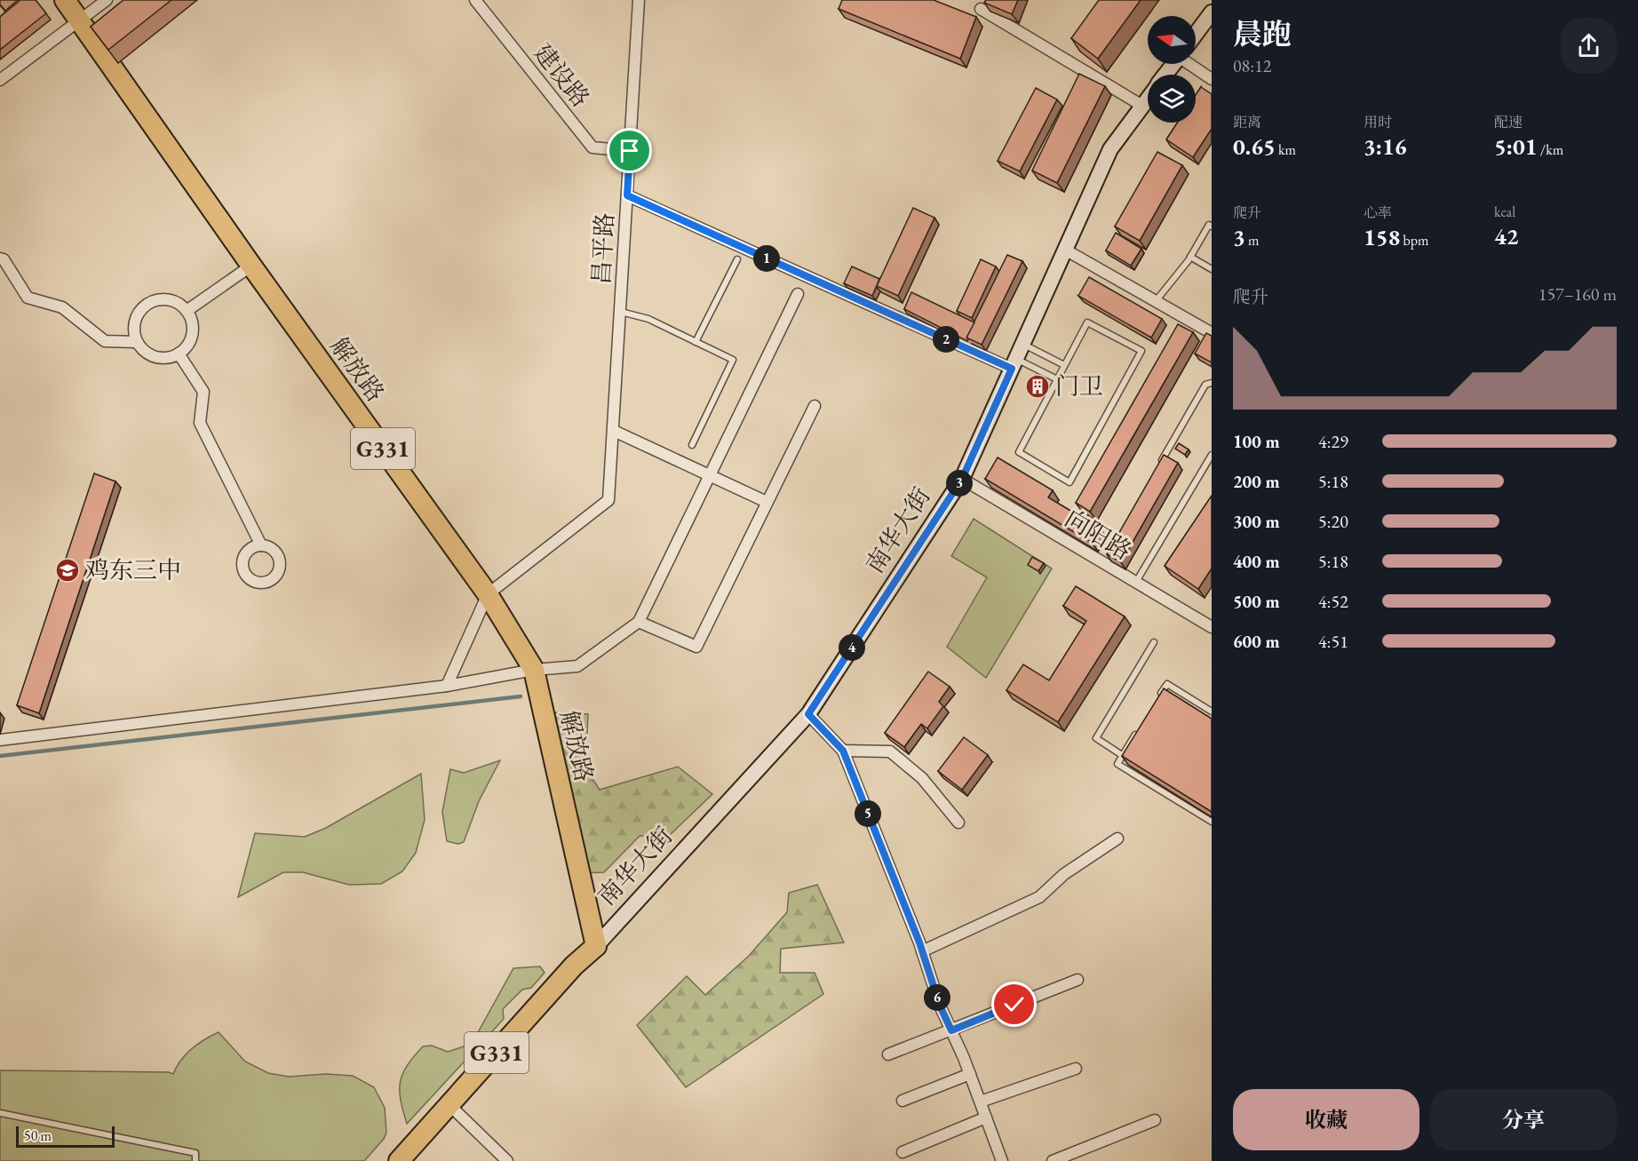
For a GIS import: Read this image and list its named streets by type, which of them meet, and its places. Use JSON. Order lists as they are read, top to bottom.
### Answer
{
  "streets": {
    "highway": ["解放路", "G331", "南华大街"],
    "street": ["建设路", "昌平路", "向阳路"]
  },
  "crossings": [
    ["建设路", "昌平路"],
    ["昌平路", "解放路"],
    ["解放路", "南华大街"],
    ["南华大街", "向阳路"]
  ],
  "places": {
    "building": ["门卫"],
    "school or university": ["鸡东三中"]
  },
  "scale_bar": "50 m",
  "north": "left",
  "page": {
    "heading": ["晨跑", "08:12"],
    "stats": [
      ["距离", "0.65 km"],
      ["用时", "3:16"],
      ["配速", "5:01 /km"],
      ["爬升", "3 m"],
      ["心率", "158 bpm"],
      ["kcal", "42"]
    ],
    "pins": [
      "1",
      "2",
      "3",
      "4",
      "5",
      "6"
    ],
    "chart": ["爬升", "157–160 m"],
    "list": [
      {
        "name": "100 m",
        "note": "4:29"
      },
      {
        "name": "200 m",
        "note": "5:18"
      },
      {
        "name": "300 m",
        "note": "5:20"
      },
      {
        "name": "400 m",
        "note": "5:18"
      },
      {
        "name": "500 m",
        "note": "4:52"
      },
      {
        "name": "600 m",
        "note": "4:51"
      }
    ],
    "buttons": ["收藏", "分享"],
    "scale": "50 m"
  }
}
